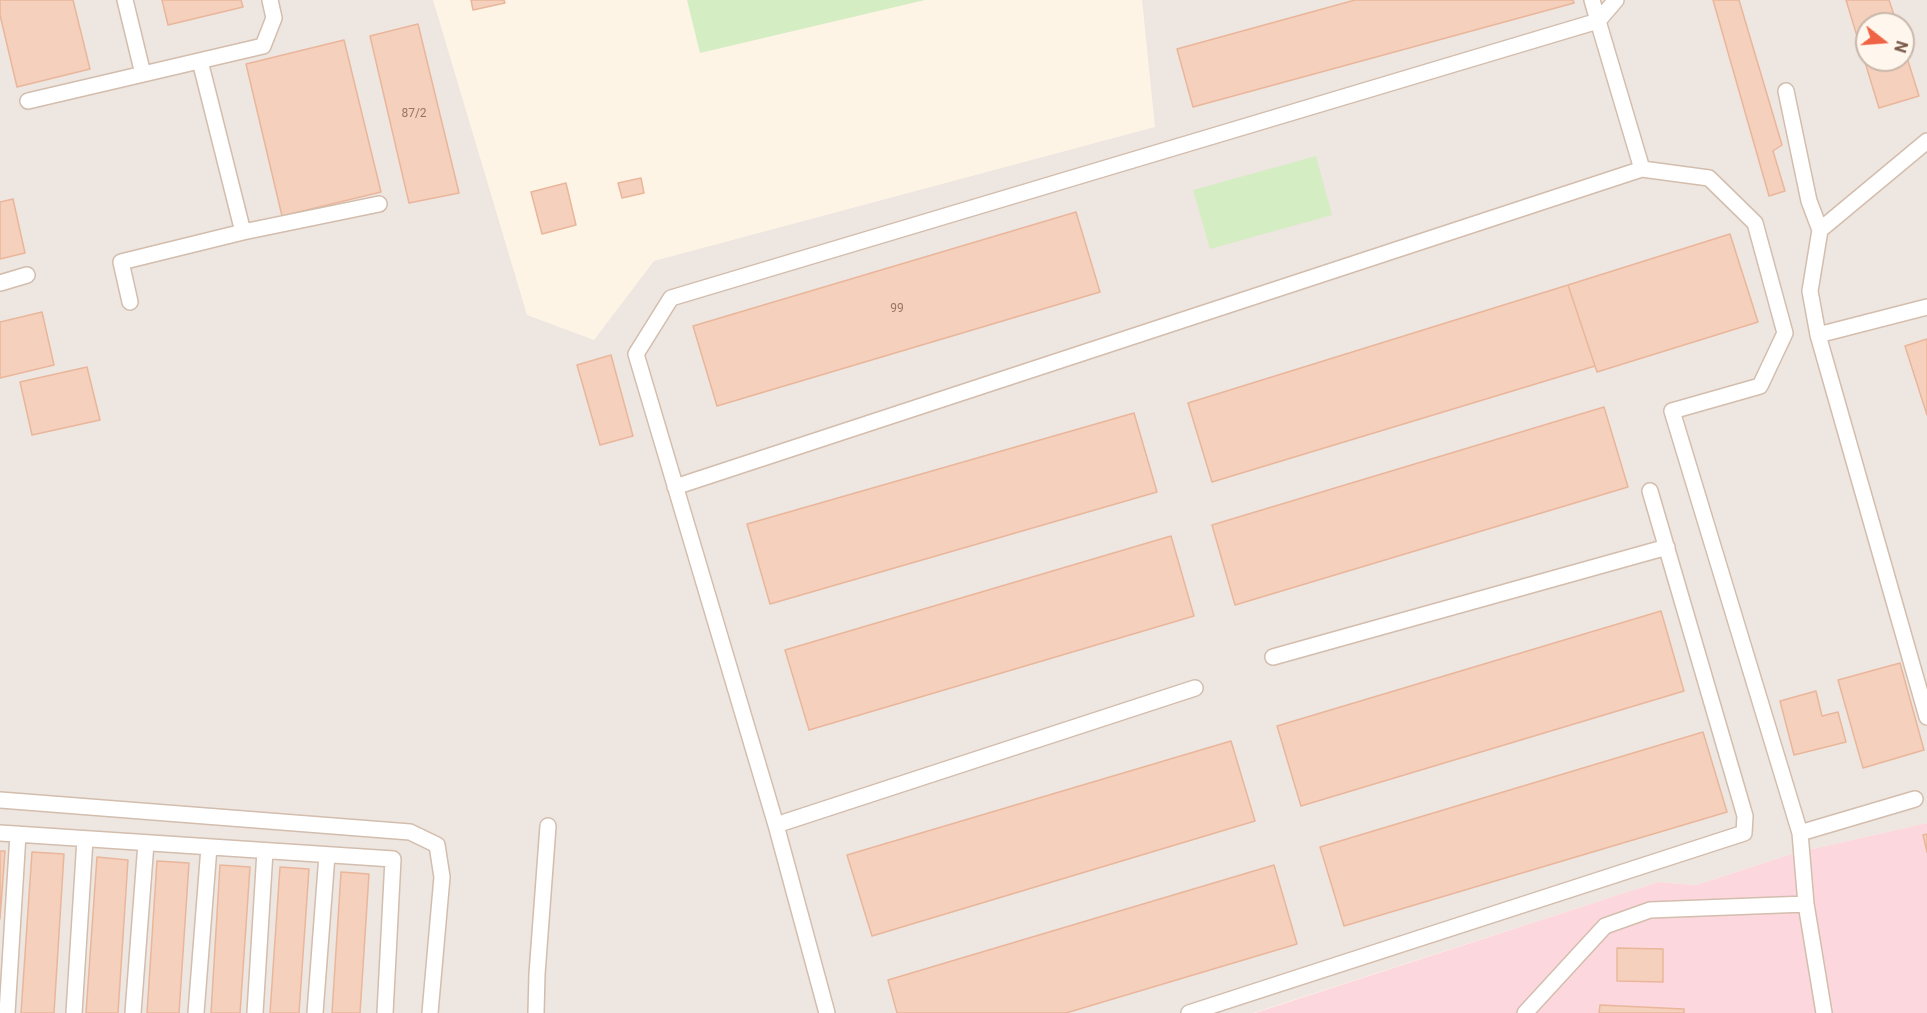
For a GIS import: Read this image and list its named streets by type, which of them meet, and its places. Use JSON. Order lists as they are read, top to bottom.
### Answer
{
  "house_numbers": ["87/2", "99"],
  "north": "right"
}
